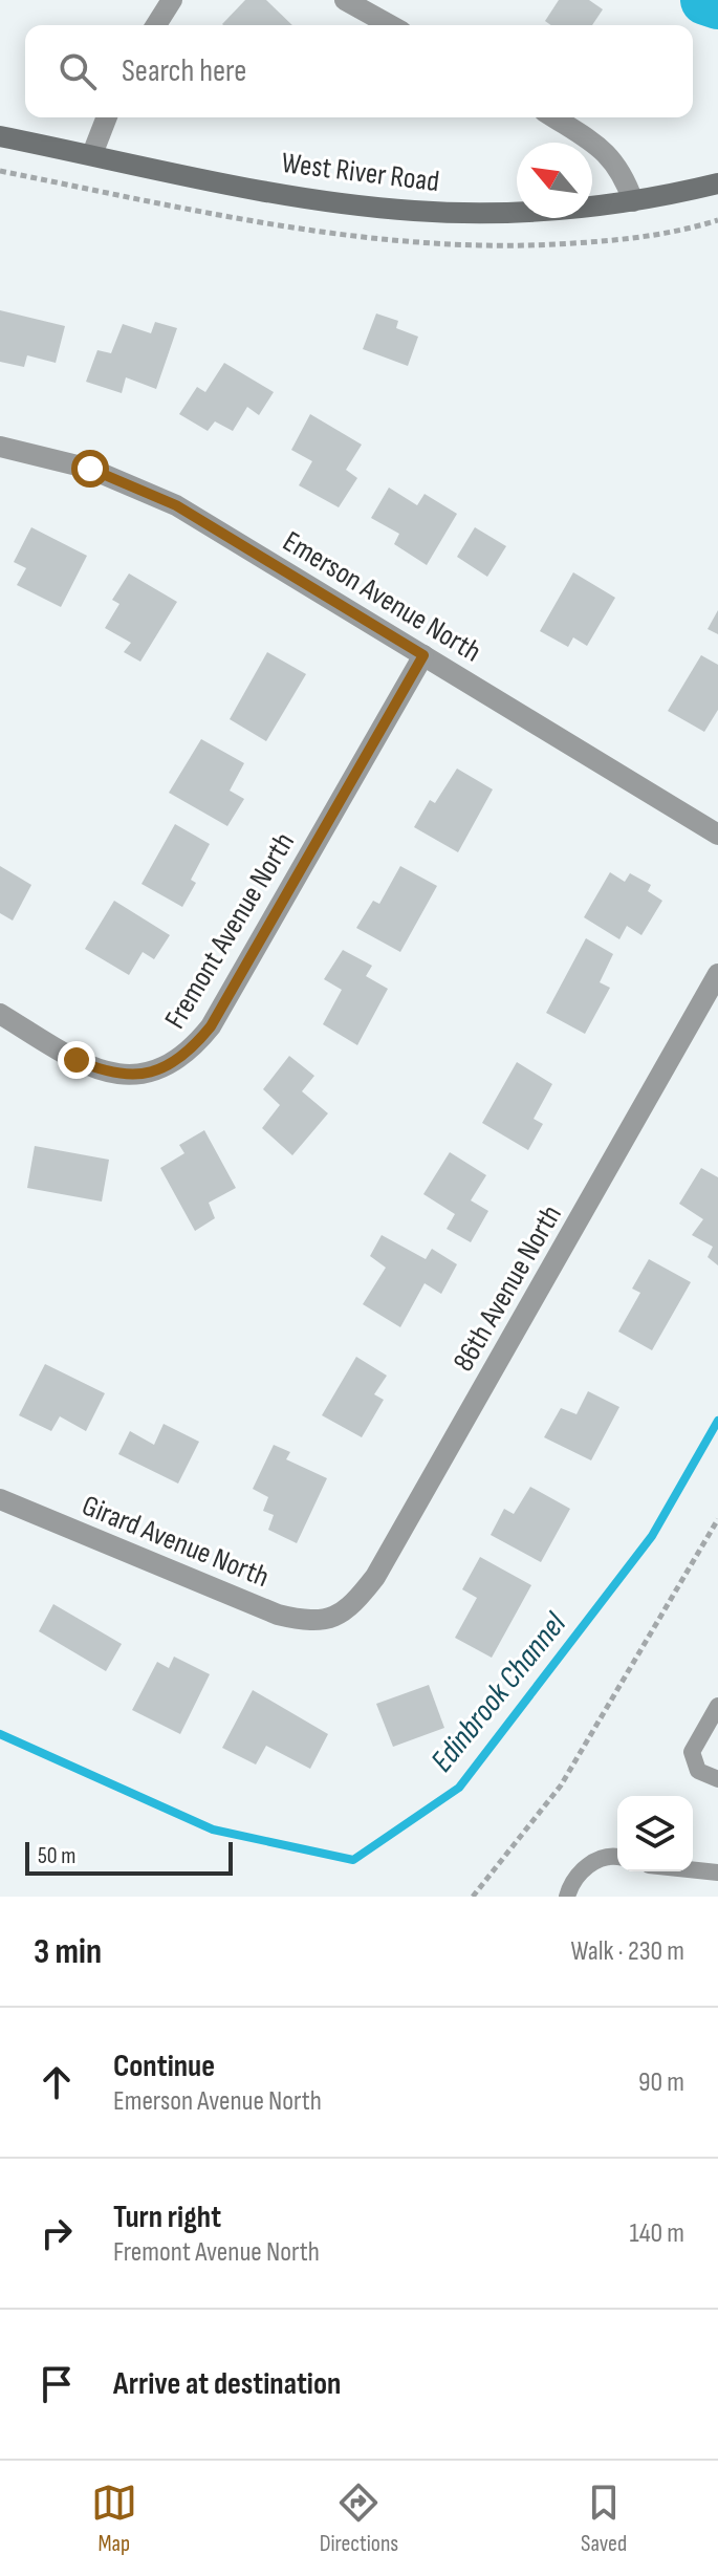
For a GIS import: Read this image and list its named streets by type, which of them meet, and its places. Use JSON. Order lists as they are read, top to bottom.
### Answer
{
  "streets": {
    "street": [
      "West River Road",
      "Emerson Avenue North",
      "Fremont Avenue North",
      "86th Avenue North",
      "Girard Avenue North"
    ]
  },
  "crossings": [
    ["Emerson Avenue North", "Fremont Avenue North"],
    ["86th Avenue North", "Girard Avenue North"]
  ],
  "water": ["Edinbrook Channel"],
  "scale_bar": "50 m",
  "north": "top left",
  "page": {
    "search": "Search here",
    "scale": "50 m",
    "heading": ["3 min", "Walk · 230 m"],
    "list": [
      ["Continue", "Emerson Avenue North", "90 m"],
      ["Turn right", "Fremont Avenue North", "140 m"],
      "Arrive at destination"
    ],
    "nav": ["Map", "Directions", "Saved"]
  }
}
